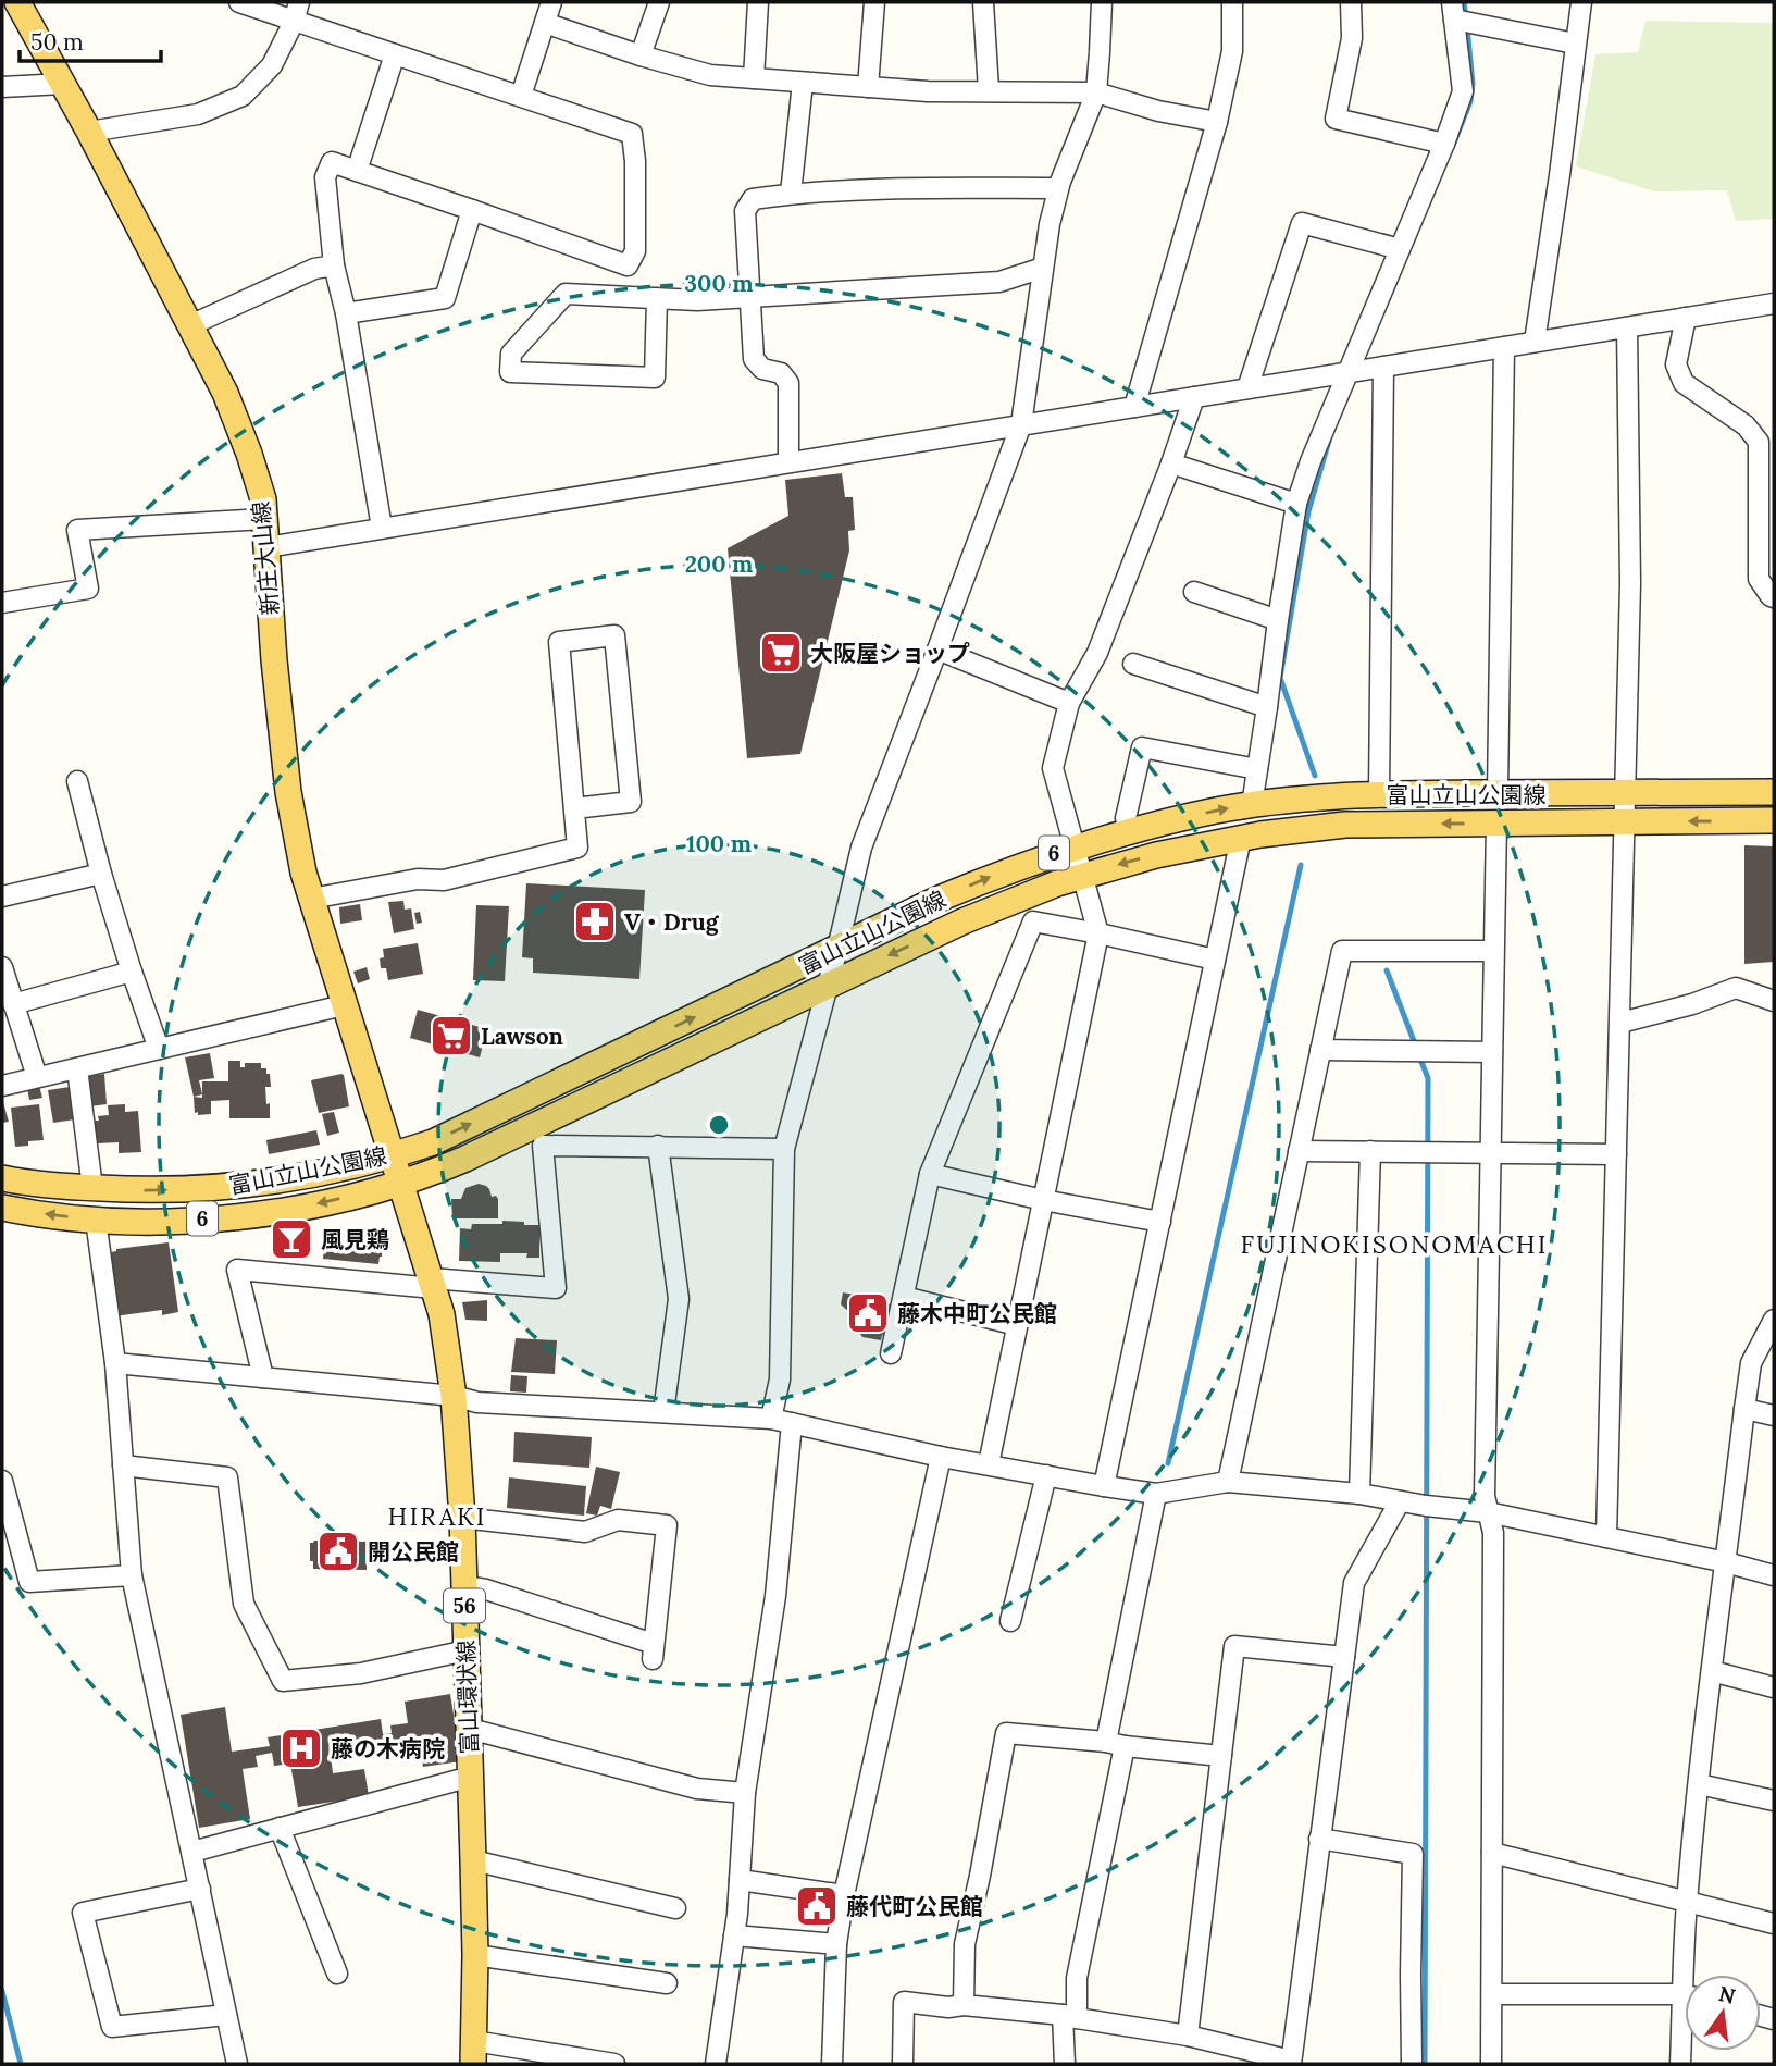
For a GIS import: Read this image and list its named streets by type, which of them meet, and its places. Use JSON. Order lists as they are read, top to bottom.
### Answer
{
  "streets": {
    "main road": [
      "新庄大山線",
      "富山立山公園線",
      "6",
      "56",
      "富山環状線"
    ]
  },
  "crossings": [
    ["新庄大山線", "富山立山公園線"],
    ["新庄大山線", "富山環状線"],
    ["富山立山公園線", "富山環状線"]
  ],
  "districts": ["FUJINOKISONOMACHI", "HIRAKI"],
  "places": {
    "supermarket": ["大阪屋ショップ", "Lawson"],
    "pharmacy": ["V・Drug"],
    "bar": ["風見鶏"],
    "public building": ["藤木中町公民館", "開公民館", "藤代町公民館"],
    "hospital": ["藤の木病院"]
  },
  "scale_bar": "50 m",
  "north": "top",
  "rings": ["300 m", "200 m", "100 m"]
}
